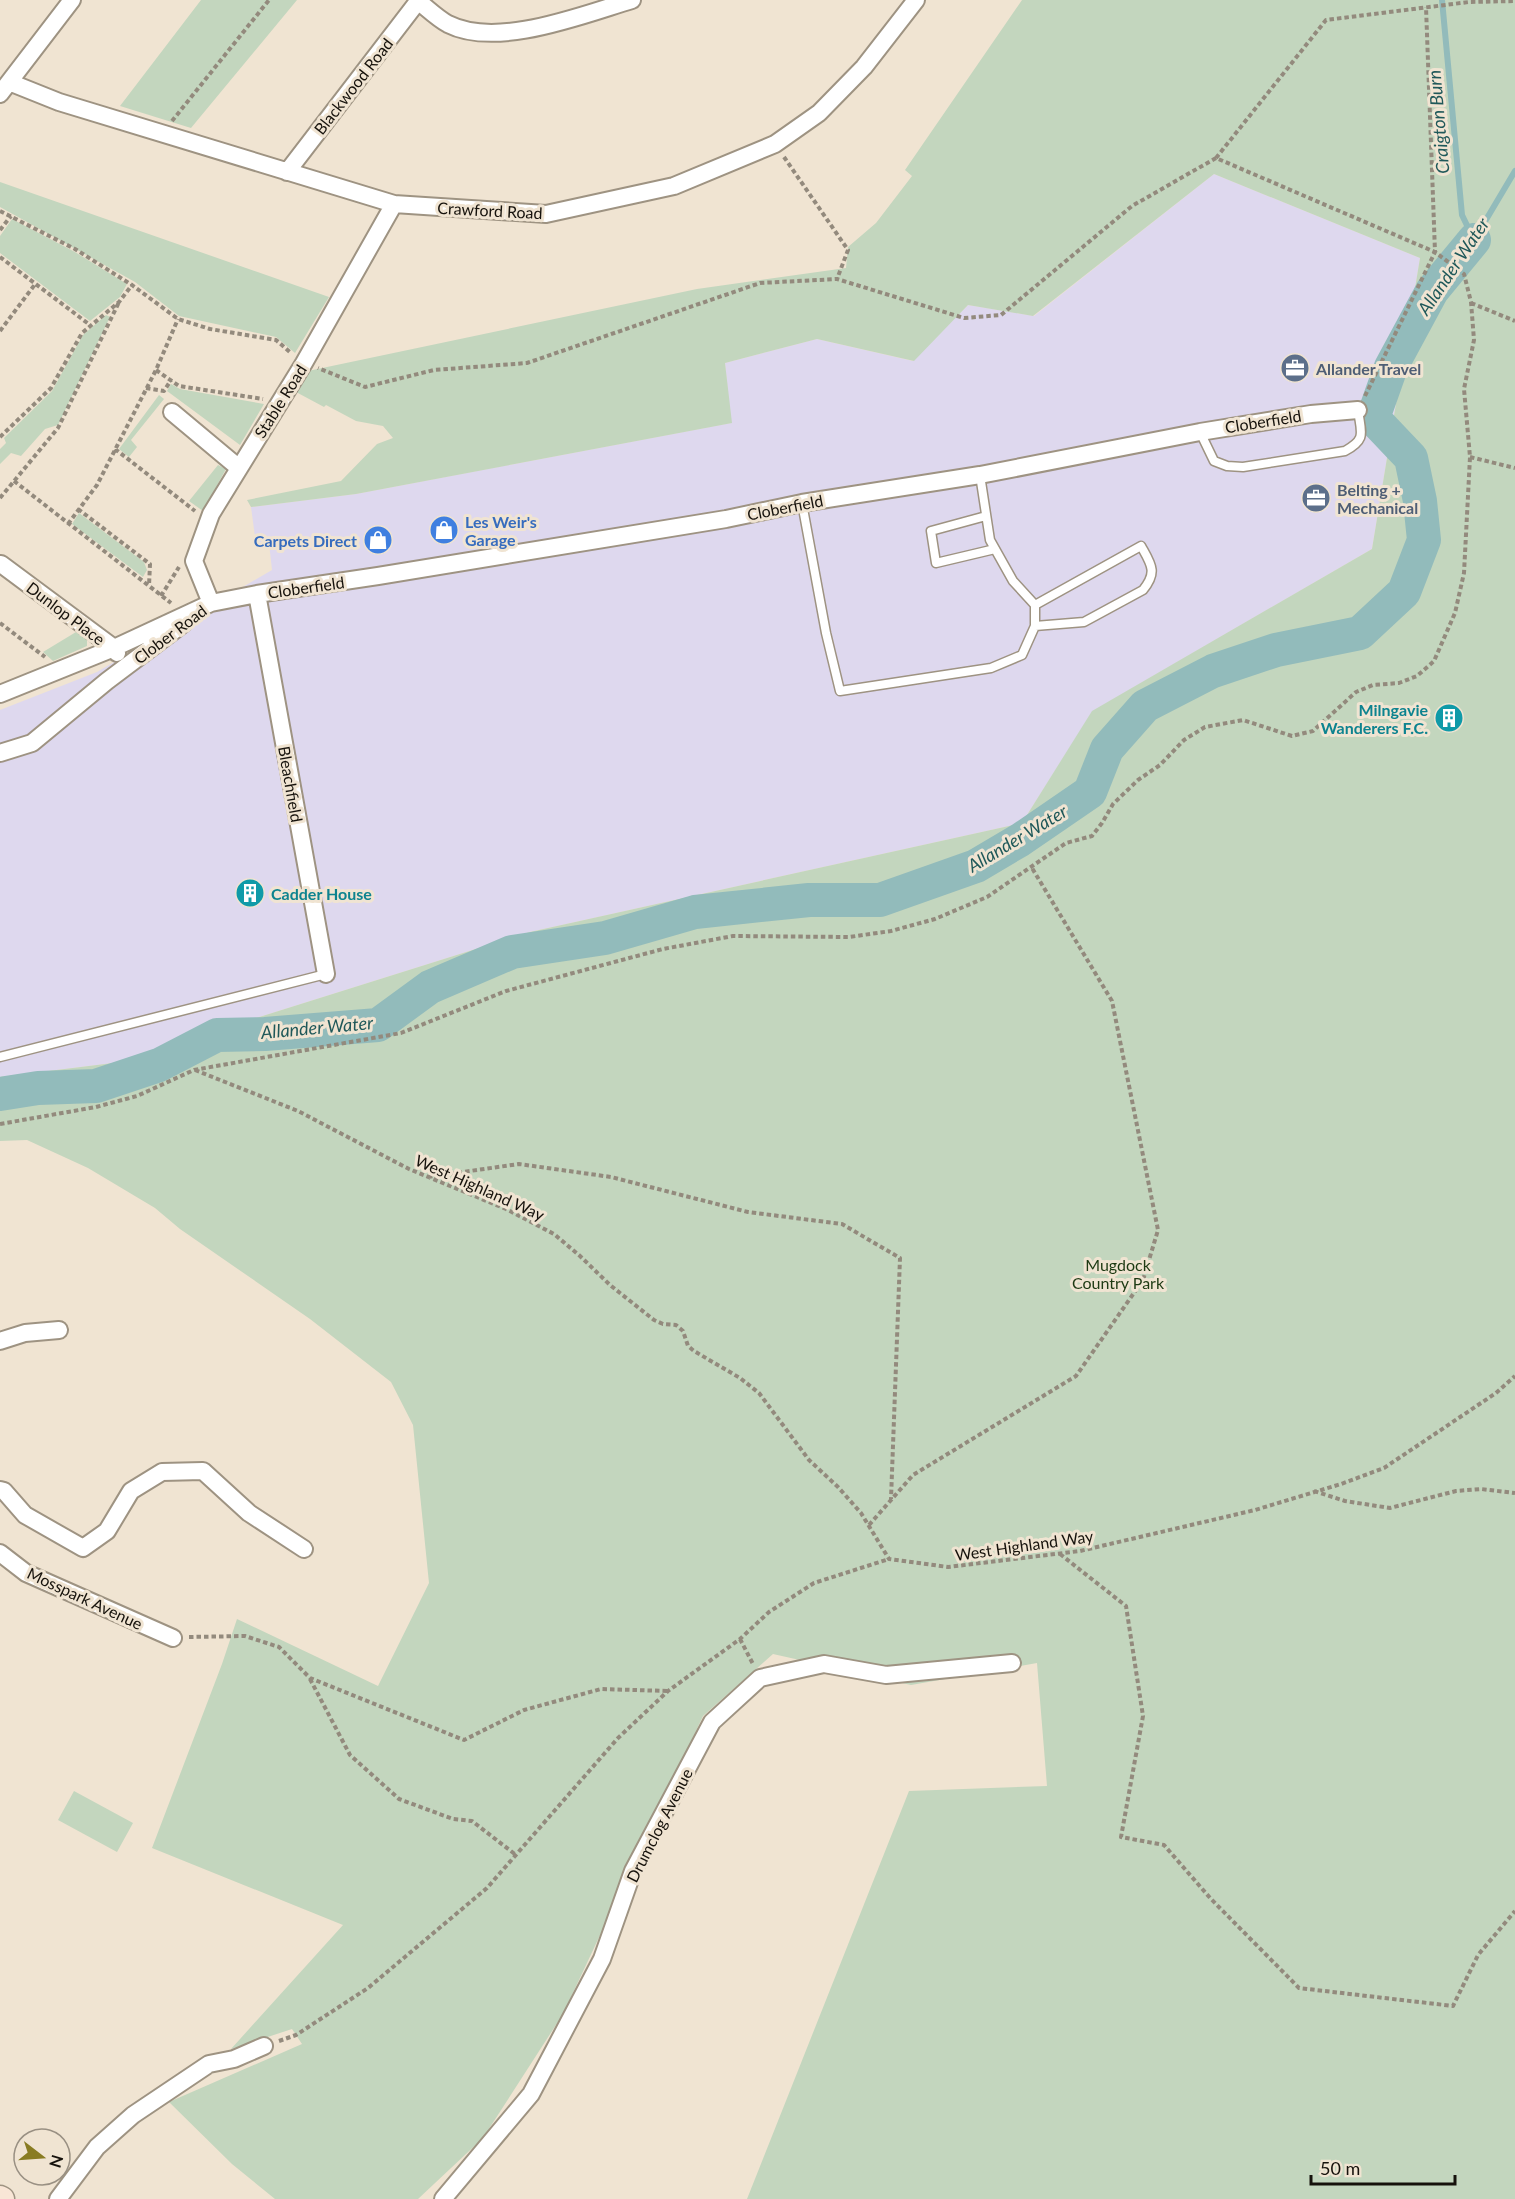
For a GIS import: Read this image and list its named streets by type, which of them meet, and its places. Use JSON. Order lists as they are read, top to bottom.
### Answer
{
  "streets": {
    "street": [
      "Blackwood Road",
      "Crawford Road",
      "Stable Road",
      "Cloberfield",
      "Dunlop Place",
      "Clober Road",
      "Bleachfield",
      "Mosspark Avenue",
      "Drumclog Avenue"
    ],
    "path": ["West Highland Way"]
  },
  "crossings": [
    ["Blackwood Road", "Crawford Road"],
    ["Crawford Road", "Stable Road"],
    ["Stable Road", "Cloberfield"],
    ["Stable Road", "Clober Road"],
    ["Cloberfield", "Clober Road"],
    ["Cloberfield", "Bleachfield"],
    ["Dunlop Place", "Clober Road"]
  ],
  "water": ["Craigton Burn", "Allander Water"],
  "parks": ["Mugdock Country Park"],
  "places": {
    "office": ["Allander Travel", "Belting + Mechanical"],
    "shop": ["Les Weir's Garage", "Carpets Direct"],
    "building": ["Milngavie Wanderers F.C.", "Cadder House"]
  },
  "scale_bar": "50 m",
  "north": "right"
}
